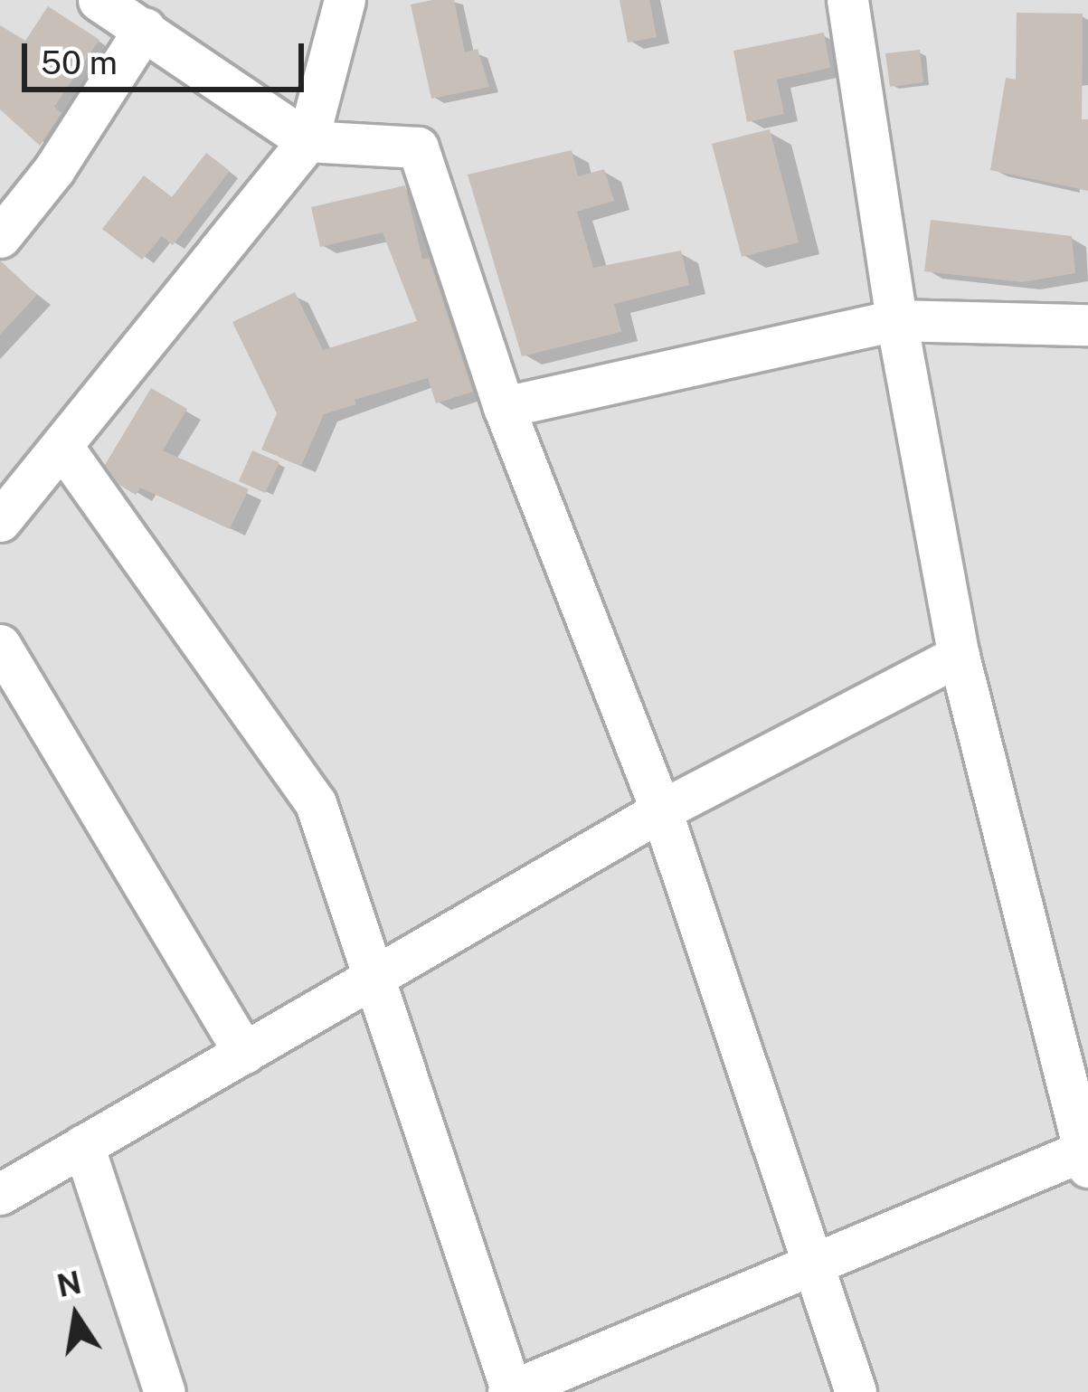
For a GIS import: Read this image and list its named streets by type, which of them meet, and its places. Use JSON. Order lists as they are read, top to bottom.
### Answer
{
  "scale_bar": "50 m",
  "north": "top"
}
